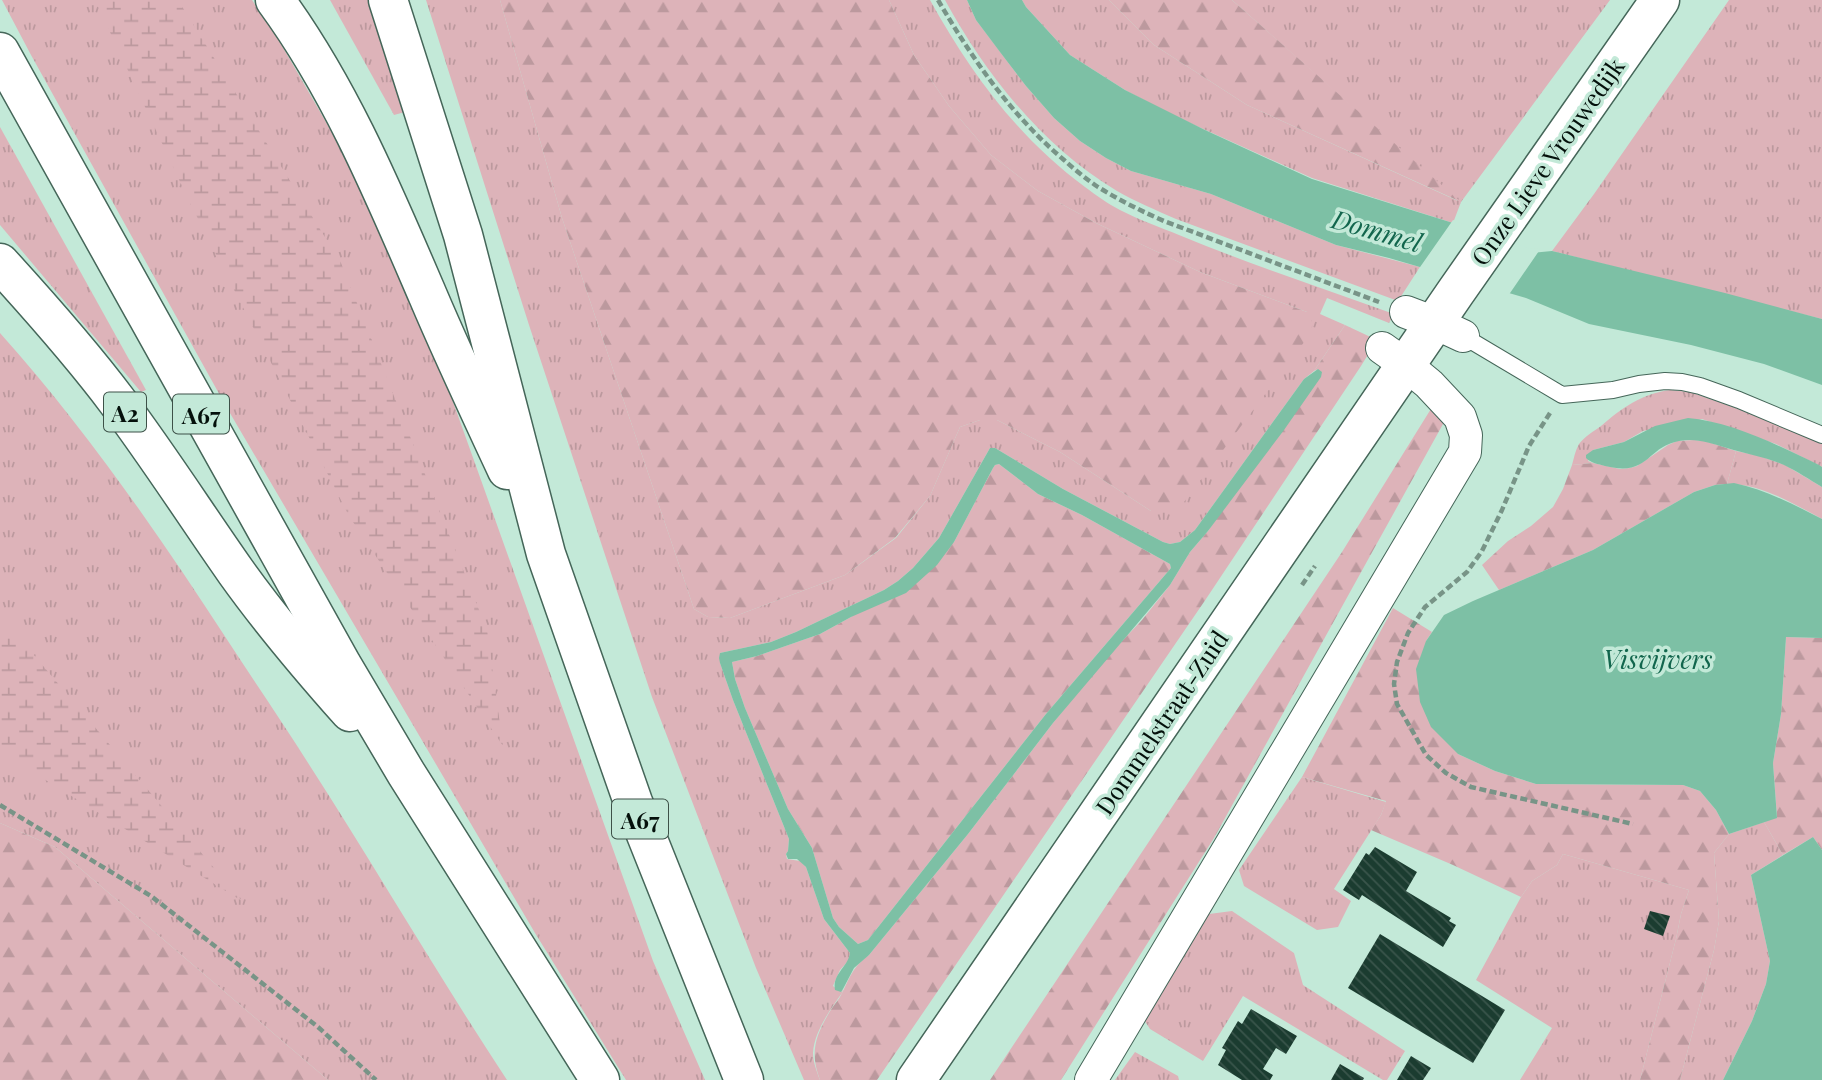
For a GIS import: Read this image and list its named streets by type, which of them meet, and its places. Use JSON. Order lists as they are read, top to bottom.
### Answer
{
  "streets": {
    "main road": [
      "Onze Lieve Vrouwedijk",
      "A2",
      "A67",
      "Dommelstraat-Zuid"
    ]
  },
  "crossings": [
    ["Onze Lieve Vrouwedijk", "Dommelstraat-Zuid"],
    ["A2", "A67"]
  ],
  "water": ["Dommel", "Visvijvers"]
}
